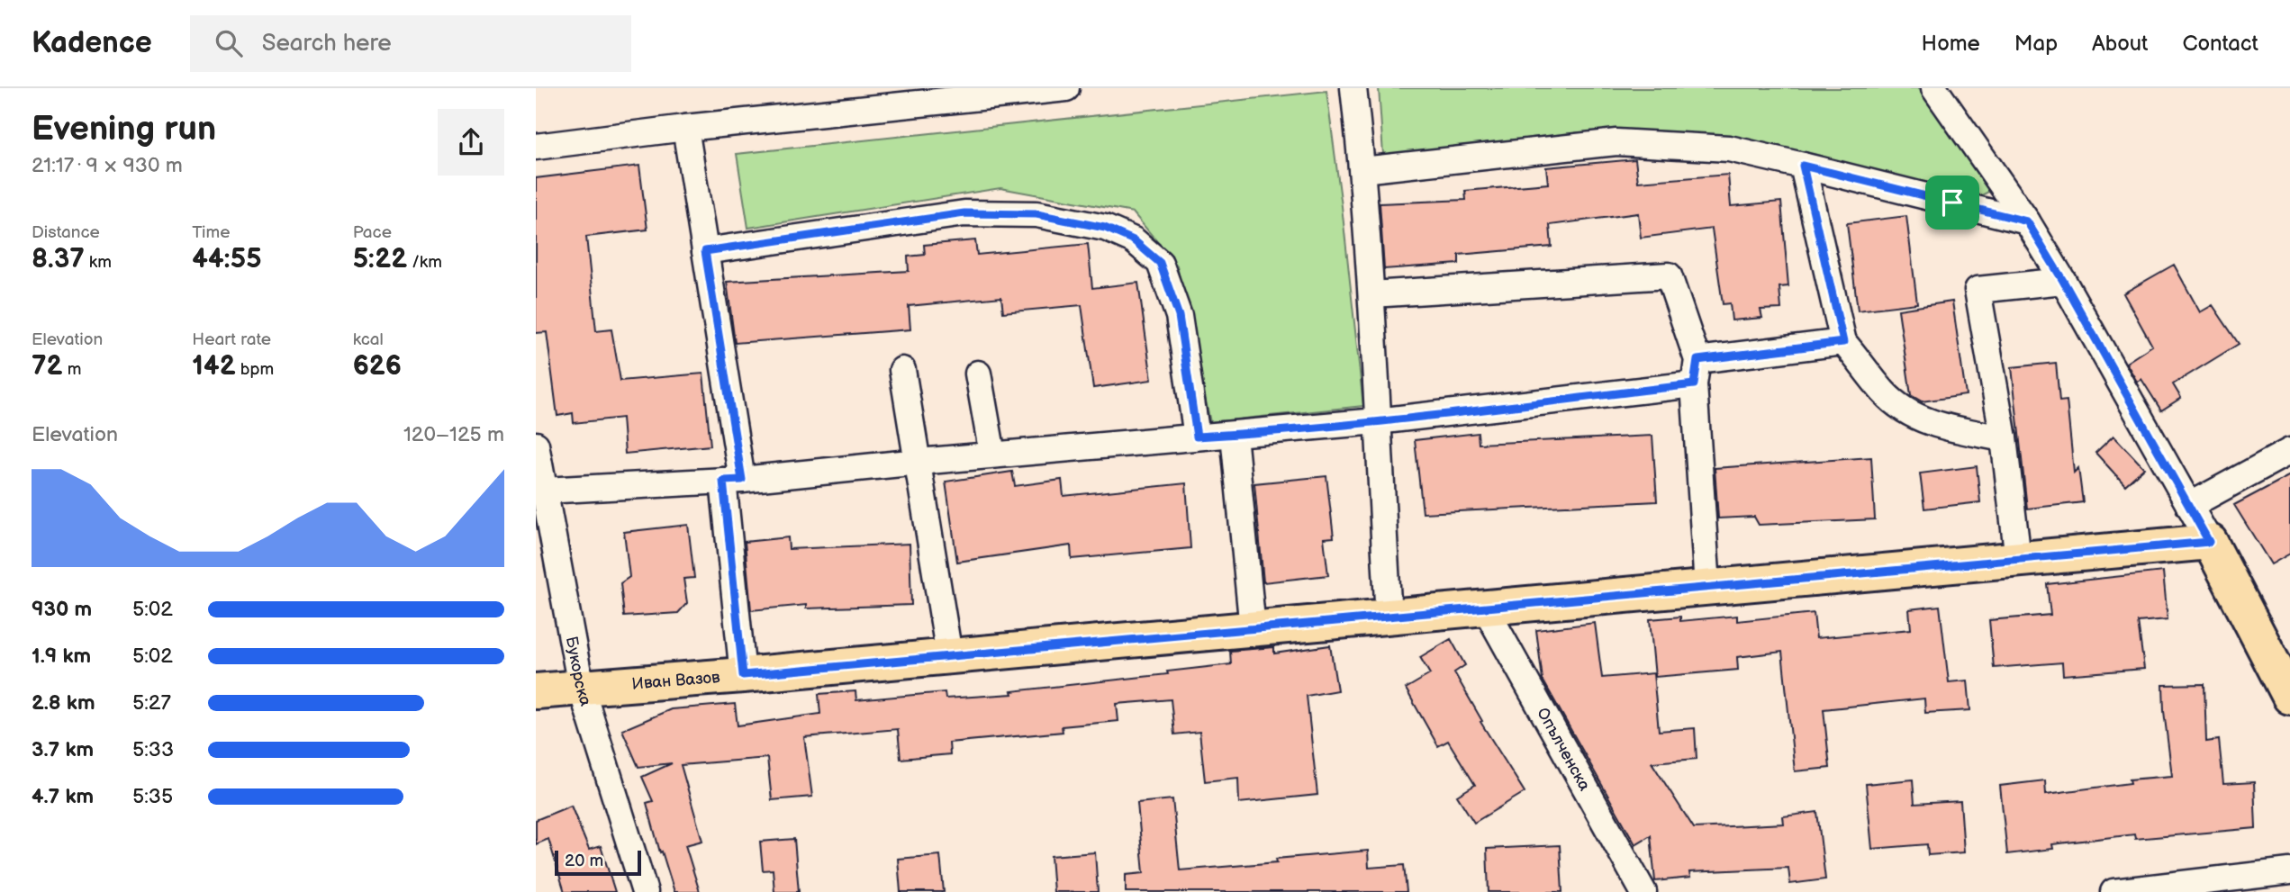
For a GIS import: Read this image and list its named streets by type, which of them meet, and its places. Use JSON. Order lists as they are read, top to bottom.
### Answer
{
  "streets": {
    "main road": ["Иван Вазов"],
    "street": ["Букорска", "Опълченска"]
  },
  "crossings": [
    ["Букорска", "Иван Вазов"],
    ["Иван Вазов", "Опълченска"]
  ],
  "scale_bar": "20 m",
  "page": {
    "header": "Kadence",
    "search": "Search here",
    "nav": [
      "Home",
      "Map",
      "About",
      "Contact"
    ],
    "heading": ["Evening run", "21:17 · 9 × 930 m"],
    "stats": [
      ["Distance", "8.37 km"],
      ["Time", "44:55"],
      ["Pace", "5:22 /km"],
      ["Elevation", "72 m"],
      ["Heart rate", "142 bpm"],
      ["kcal", "626"]
    ],
    "chart": ["Elevation", "120–125 m"],
    "list": [
      {
        "name": "930 m",
        "note": "5:02"
      },
      {
        "name": "1.9 km",
        "note": "5:02"
      },
      {
        "name": "2.8 km",
        "note": "5:27"
      },
      {
        "name": "3.7 km",
        "note": "5:33"
      },
      {
        "name": "4.7 km",
        "note": "5:35"
      }
    ],
    "scale": "20 m"
  }
}
